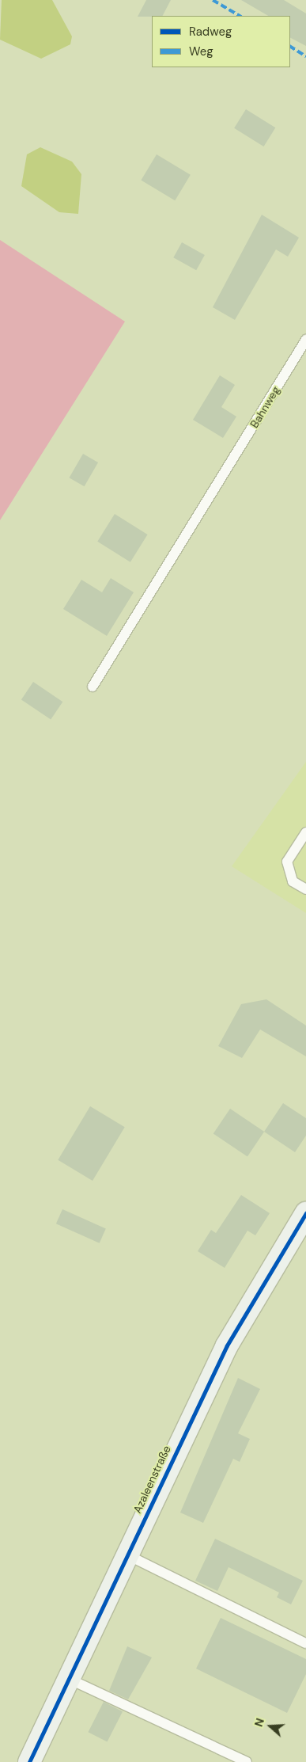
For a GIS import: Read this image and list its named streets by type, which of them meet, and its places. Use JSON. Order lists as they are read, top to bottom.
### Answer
{
  "streets": {
    "street": ["Azaleenstraße"],
    "lane": ["Bahnweg"]
  },
  "legend": ["Radweg", "Weg"],
  "north": "left"
}
